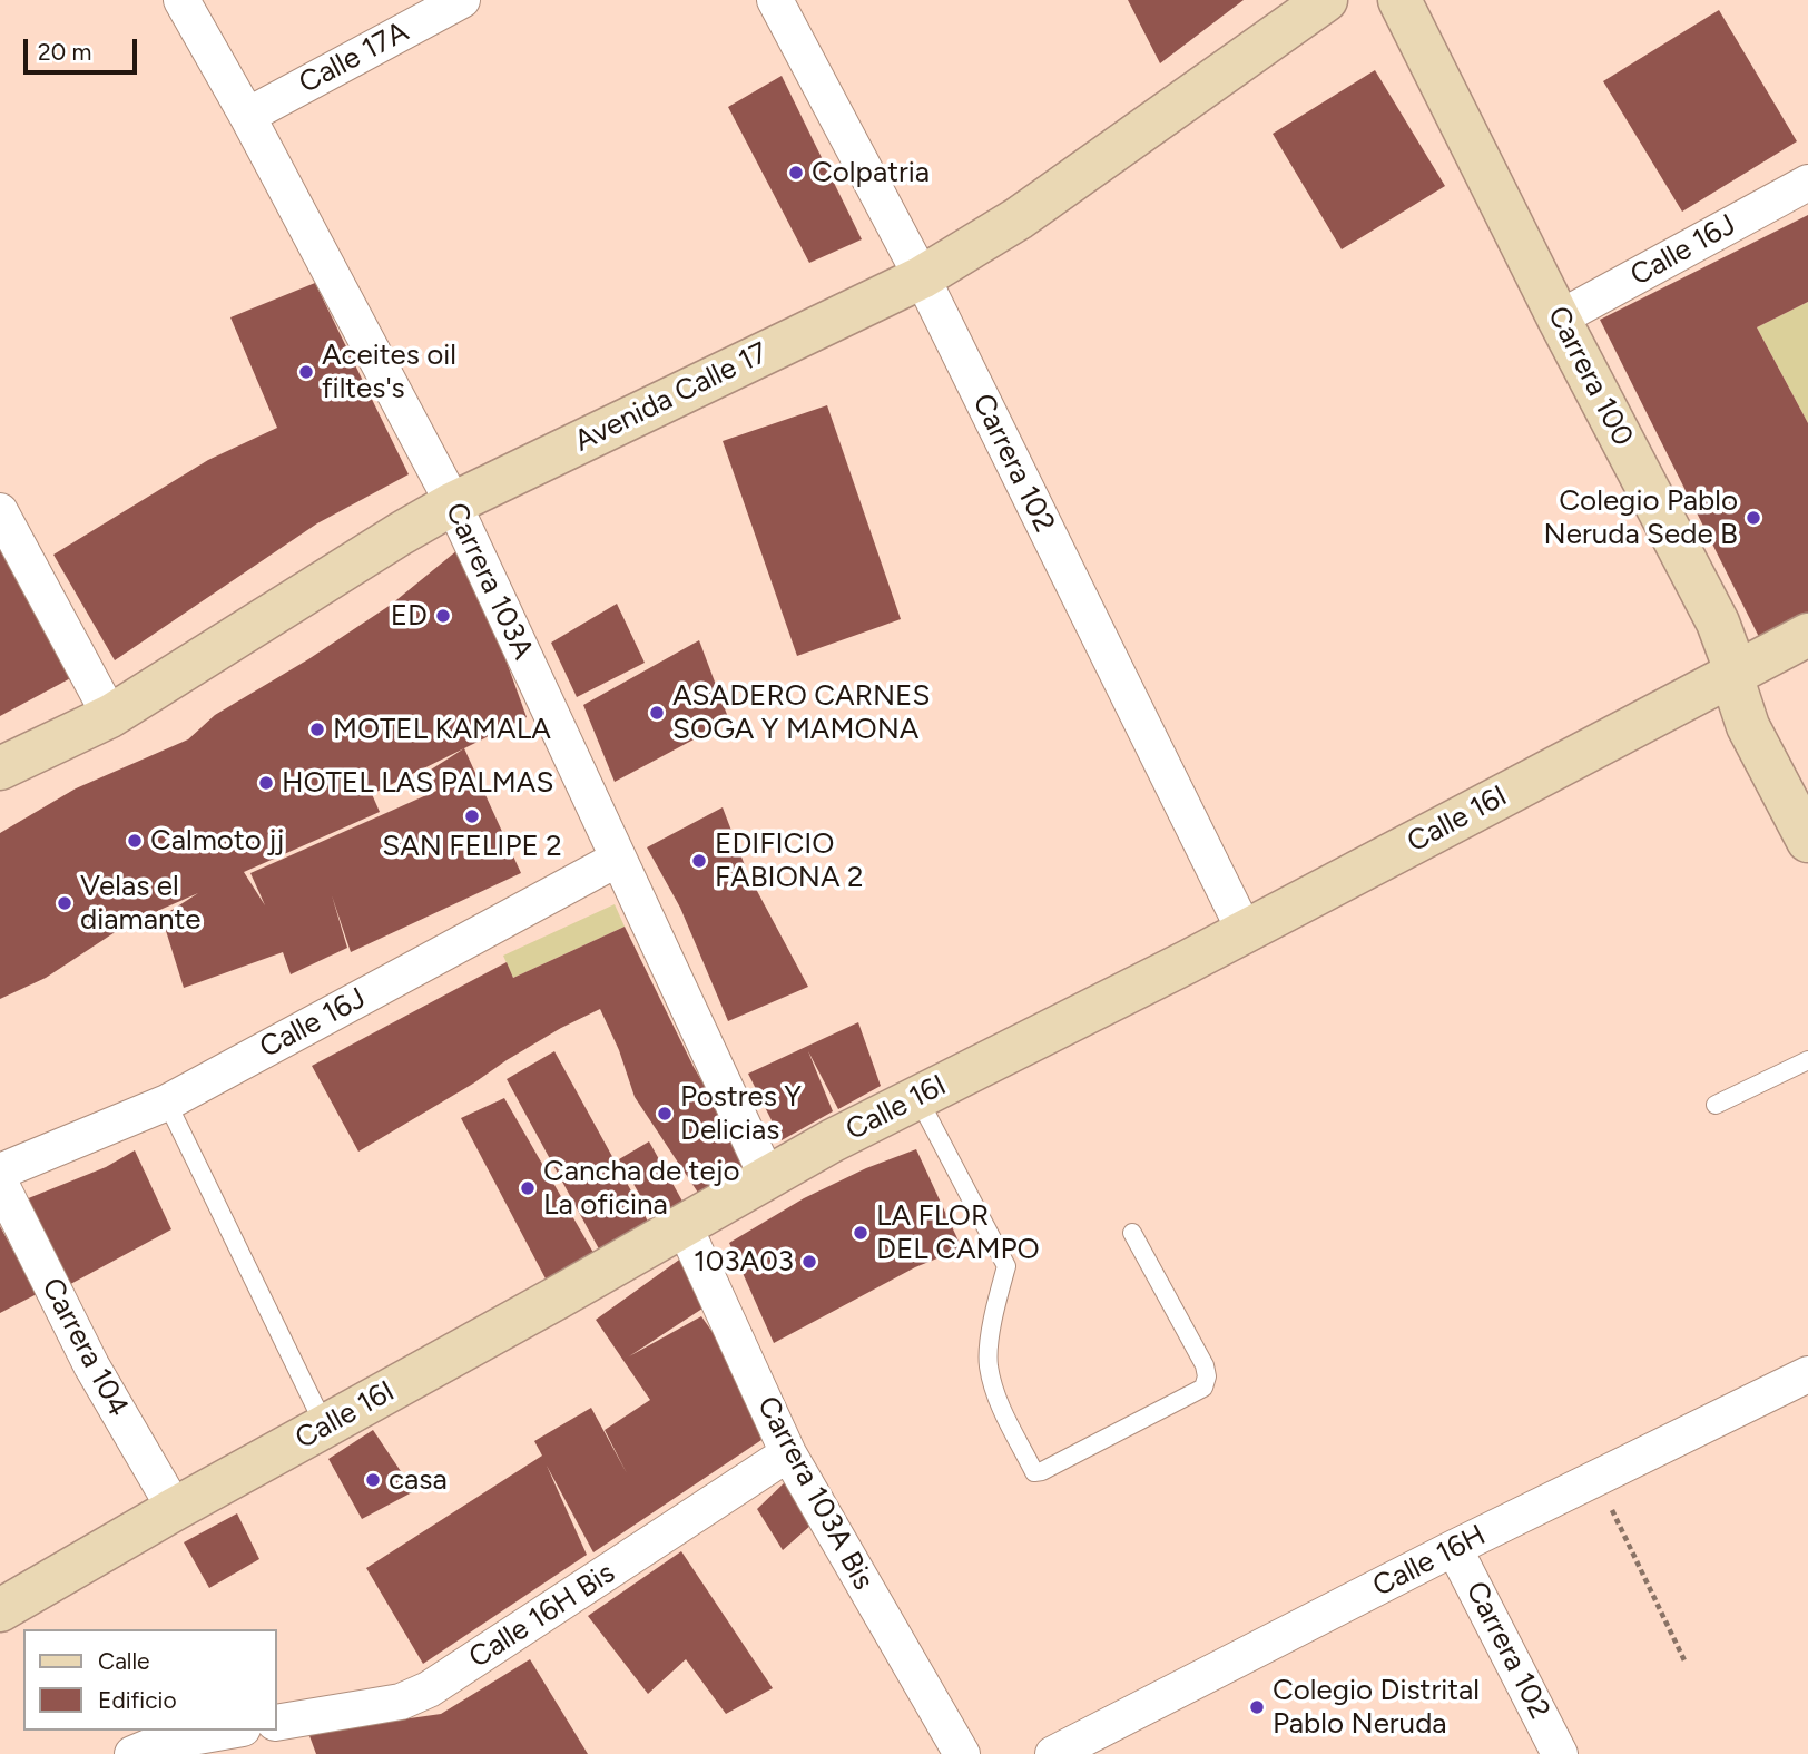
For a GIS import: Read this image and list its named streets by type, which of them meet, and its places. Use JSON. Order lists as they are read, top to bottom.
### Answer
{
  "streets": {
    "street": [
      "Calle 17A",
      "Calle 16J",
      "Carrera 100",
      "Avenida Calle 17",
      "Carrera 102",
      "Carrera 103A",
      "Calle 16I",
      "Carrera 104",
      "Carrera 103A Bis",
      "Calle 16H",
      "Calle 16H Bis"
    ]
  },
  "crossings": [
    ["Calle 17A", "Carrera 103A"],
    ["Calle 16J", "Carrera 100"],
    ["Calle 16J", "Carrera 103A"],
    ["Carrera 100", "Calle 16I"],
    ["Avenida Calle 17", "Carrera 102"],
    ["Avenida Calle 17", "Carrera 103A"],
    ["Carrera 102", "Calle 16I"],
    ["Carrera 102", "Calle 16H"],
    ["Carrera 103A", "Calle 16I"],
    ["Calle 16I", "Carrera 104"],
    ["Calle 16I", "Carrera 103A Bis"],
    ["Carrera 103A Bis", "Calle 16H Bis"]
  ],
  "places": [
    "Colpatria",
    "Aceites oil filtes's",
    "Colegio Pablo Neruda Sede B",
    "ED",
    "ASADERO CARNES SOGA Y MAMONA",
    "MOTEL KAMALA",
    "HOTEL LAS PALMAS",
    "SAN FELIPE 2",
    "Calmoto jj",
    "EDIFICIO FABIONA 2",
    "Velas el diamante",
    "Postres Y Delicias",
    "Cancha de tejo La oficina",
    "LA FLOR DEL CAMPO",
    "103A03",
    "casa",
    "Colegio Distrital Pablo Neruda"
  ],
  "legend": ["Calle", "Edificio"],
  "scale_bar": "20 m"
}
